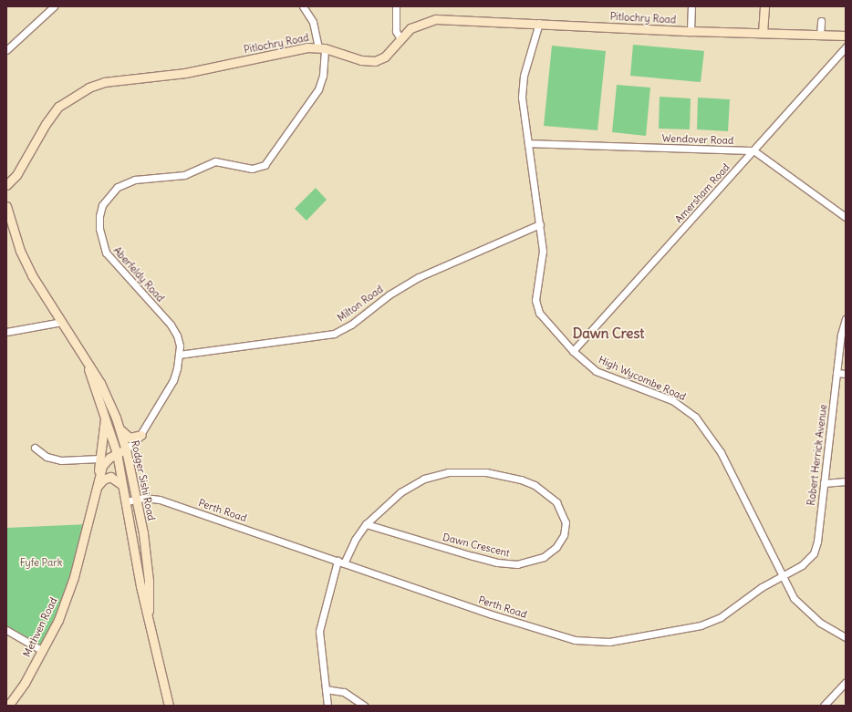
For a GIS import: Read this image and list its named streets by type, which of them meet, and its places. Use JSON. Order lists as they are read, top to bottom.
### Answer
{
  "streets": {
    "street": [
      "Pitlochry Road",
      "Wendover Road",
      "Amersham Road",
      "Aberfeldy Road",
      "Milton Road",
      "High Wycombe Road",
      "Robert Herrick Avenue",
      "Rodger Sishi Road",
      "Perth Road",
      "Dawn Crescent",
      "Methven Road"
    ]
  },
  "crossings": [
    ["Pitlochry Road", "Aberfeldy Road"],
    ["Pitlochry Road", "High Wycombe Road"],
    ["Wendover Road", "Amersham Road"],
    ["Wendover Road", "High Wycombe Road"],
    ["Amersham Road", "High Wycombe Road"],
    ["Aberfeldy Road", "Milton Road"],
    ["Aberfeldy Road", "Rodger Sishi Road"],
    ["Milton Road", "High Wycombe Road"],
    ["High Wycombe Road", "Robert Herrick Avenue"],
    ["High Wycombe Road", "Perth Road"],
    ["Robert Herrick Avenue", "Perth Road"],
    ["Rodger Sishi Road", "Perth Road"],
    ["Rodger Sishi Road", "Methven Road"],
    ["Perth Road", "Dawn Crescent"]
  ],
  "districts": ["Dawn Crest"],
  "parks": ["Fyfe Park"]
}
